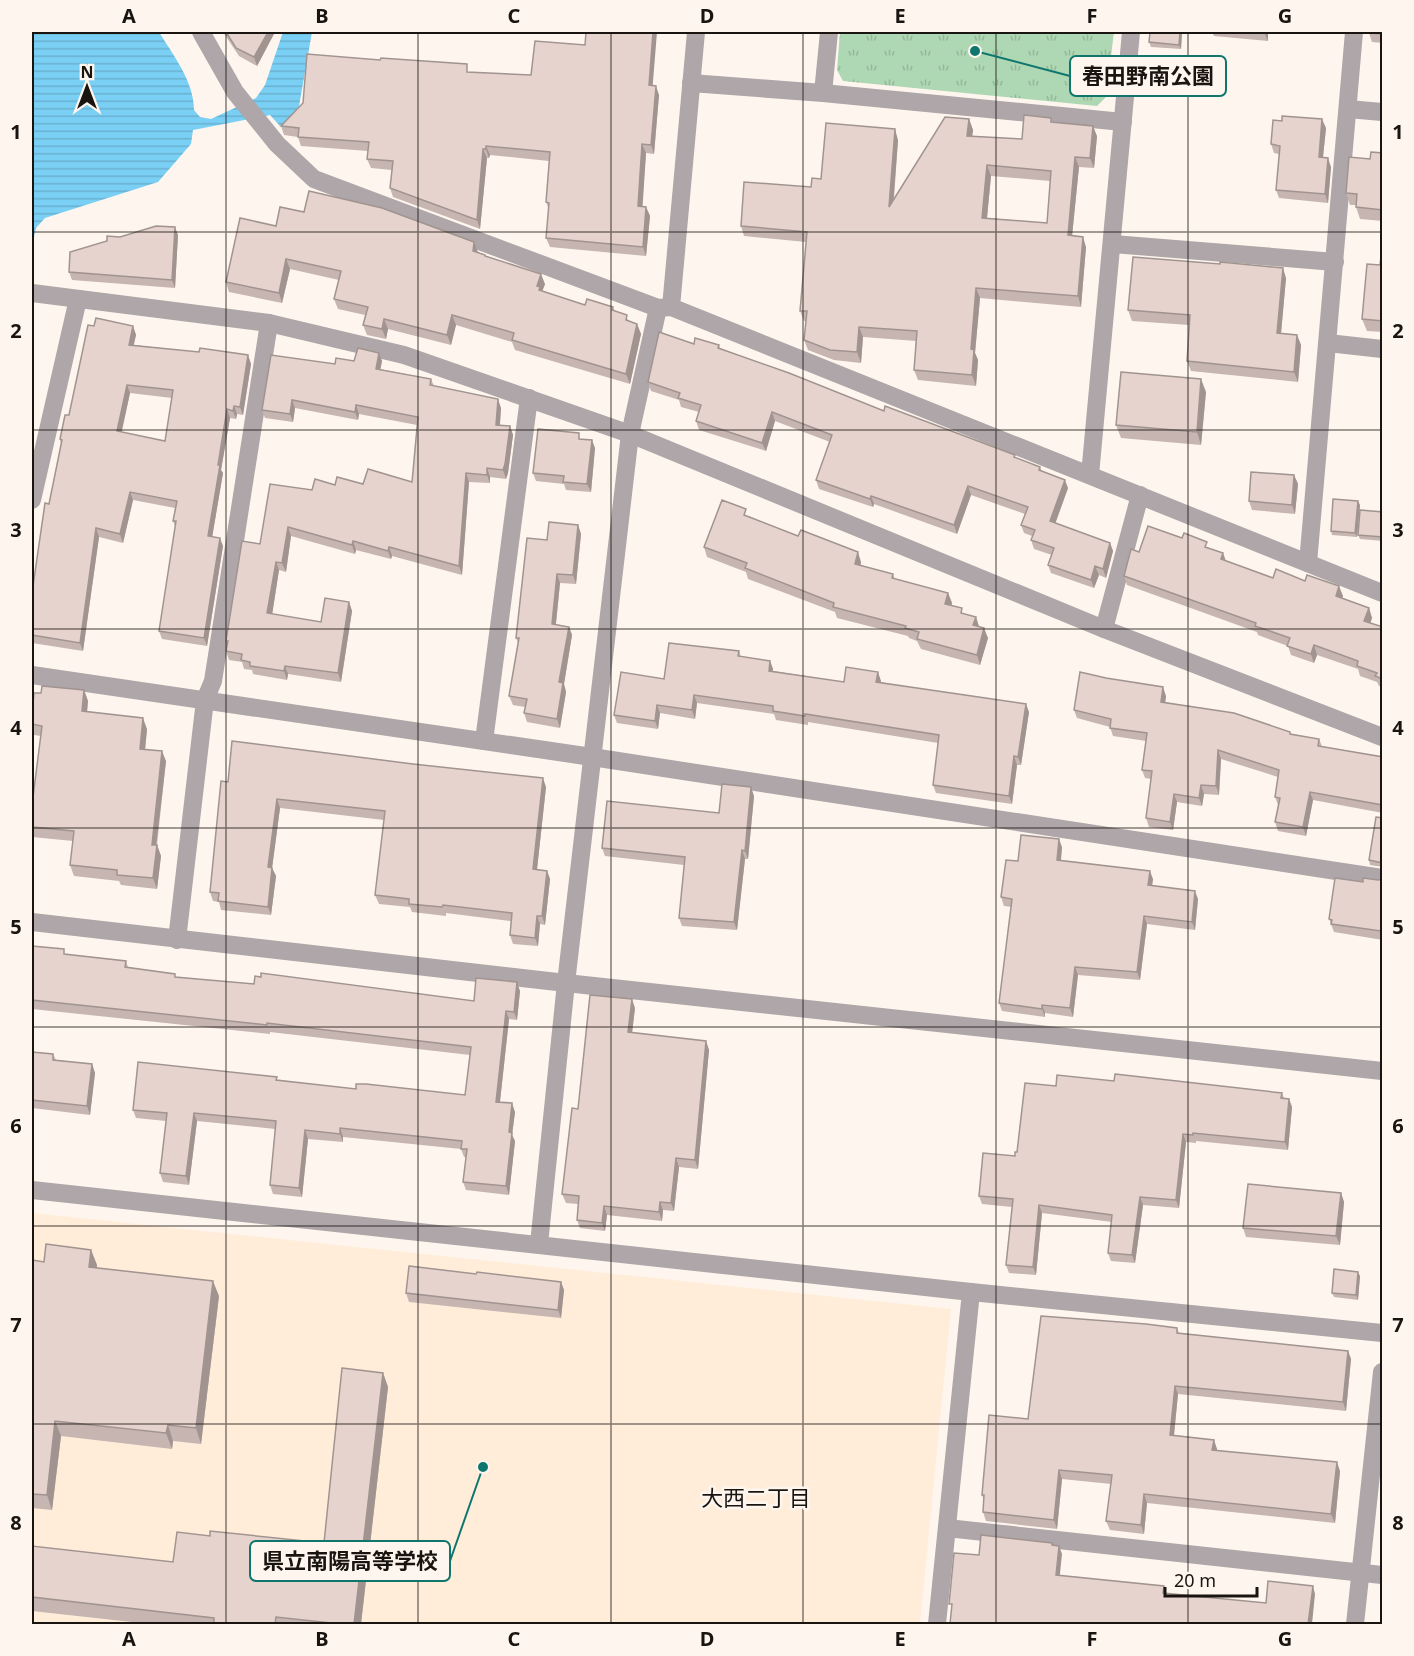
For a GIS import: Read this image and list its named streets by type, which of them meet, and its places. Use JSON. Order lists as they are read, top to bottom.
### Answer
{
  "districts": ["大西二丁目"],
  "places": ["春田野南公園", "県立南陽高等学校"],
  "scale_bar": "20 m",
  "north": "top",
  "grid": {
    "columns": [
      "A",
      "B",
      "C",
      "D",
      "E",
      "F",
      "G"
    ],
    "rows": [
      "1",
      "2",
      "3",
      "4",
      "5",
      "6",
      "7",
      "8"
    ]
  }
}
